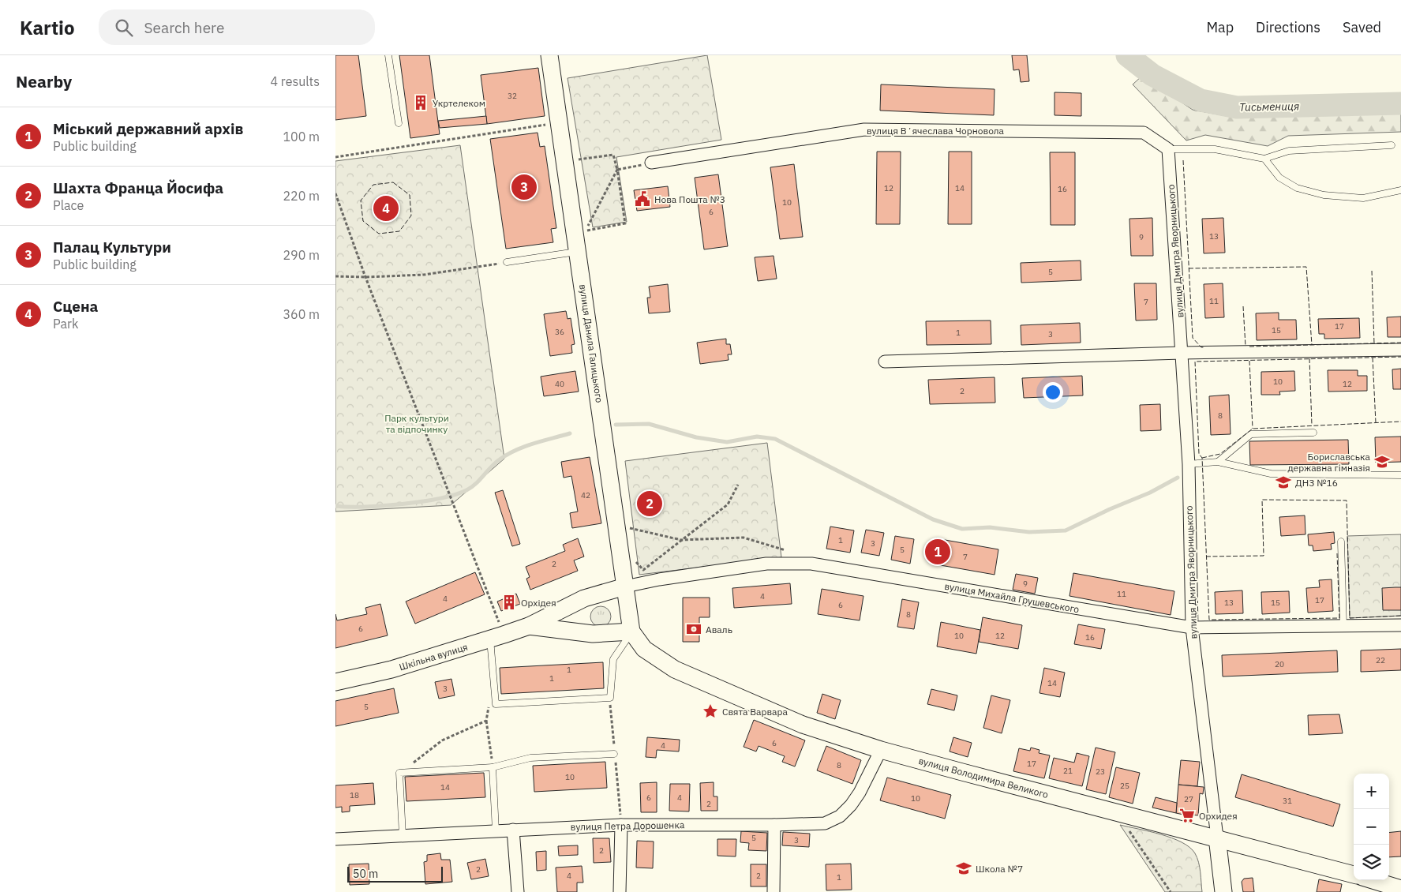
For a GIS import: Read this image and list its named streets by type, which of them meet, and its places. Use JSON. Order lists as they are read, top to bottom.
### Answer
{
  "streets": {
    "main road": ["вулиця Данила Галицького", "Шкільна вулиця", "вулиця Володимира Великого"],
    "street": [
      "вулиця Вʼячеслава Чорновола",
      "вулиця Дмитра Яворницького",
      "вулиця Михайла Грушевського",
      "вулиця Петра Дорошенка"
    ]
  },
  "crossings": [
    ["вулиця Вʼячеслава Чорновола", "вулиця Дмитра Яворницького"],
    ["вулиця Дмитра Яворницького", "вулиця Михайла Грушевського"],
    ["вулиця Дмитра Яворницького", "вулиця Володимира Великого"],
    ["вулиця Данила Галицького", "вулиця Михайла Грушевського"],
    ["вулиця Данила Галицького", "Шкільна вулиця"],
    ["вулиця Данила Галицького", "вулиця Володимира Великого"],
    ["вулиця Михайла Грушевського", "Шкільна вулиця"],
    ["Шкільна вулиця", "вулиця Володимира Великого"],
    ["вулиця Володимира Великого", "вулиця Петра Дорошенка"]
  ],
  "water": ["Тисьмениця"],
  "parks": ["Парк культури та відпочинку"],
  "places": {
    "building": ["Укртелеком", "Орхідея"],
    "public building": ["Нова Пошта №3"],
    "school or university": ["Бориславська державна гімназія", "ДНЗ №16", "Школа №7"],
    "bank": ["Аваль"],
    "place": ["Свята Варвара"],
    "supermarket": ["Орхидея"]
  },
  "house_numbers": [
    "32",
    "12",
    "14",
    "16",
    "10",
    "6",
    "13",
    "9",
    "5",
    "11",
    "7",
    "17",
    "15",
    "36",
    "1",
    "3",
    "10",
    "40",
    "12",
    "2",
    "8",
    "42",
    "1",
    "3",
    "5",
    "7",
    "2",
    "9",
    "11",
    "4",
    "4",
    "17",
    "13",
    "15",
    "6",
    "8",
    "6",
    "10",
    "12",
    "16",
    "22",
    "20",
    "1",
    "1",
    "14",
    "3",
    "5",
    "6",
    "4",
    "17",
    "8",
    "21",
    "23",
    "10",
    "25",
    "14",
    "18",
    "6",
    "4",
    "10",
    "27",
    "31",
    "2",
    "5",
    "3",
    "2",
    "2",
    "4",
    "2",
    "1"
  ],
  "scale_bar": "50 m",
  "page": {
    "header": "Kartio",
    "search": "Search here",
    "nav": ["Map", "Directions", "Saved"],
    "heading": ["Nearby", "4 results"],
    "list": [
      {
        "mark": "1",
        "name": "Міський державний архів",
        "note": "Public building",
        "value": "100 m"
      },
      {
        "mark": "2",
        "name": "Шахта Франца Йосифа",
        "note": "Place",
        "value": "220 m"
      },
      {
        "mark": "3",
        "name": "Палац Культури",
        "note": "Public building",
        "value": "290 m"
      },
      {
        "mark": "4",
        "name": "Сцена",
        "note": "Park",
        "value": "360 m"
      }
    ],
    "pins": [
      "3",
      "4",
      "2",
      "1"
    ],
    "map_buttons": ["+", "−"],
    "scale": "50 m"
  }
}
